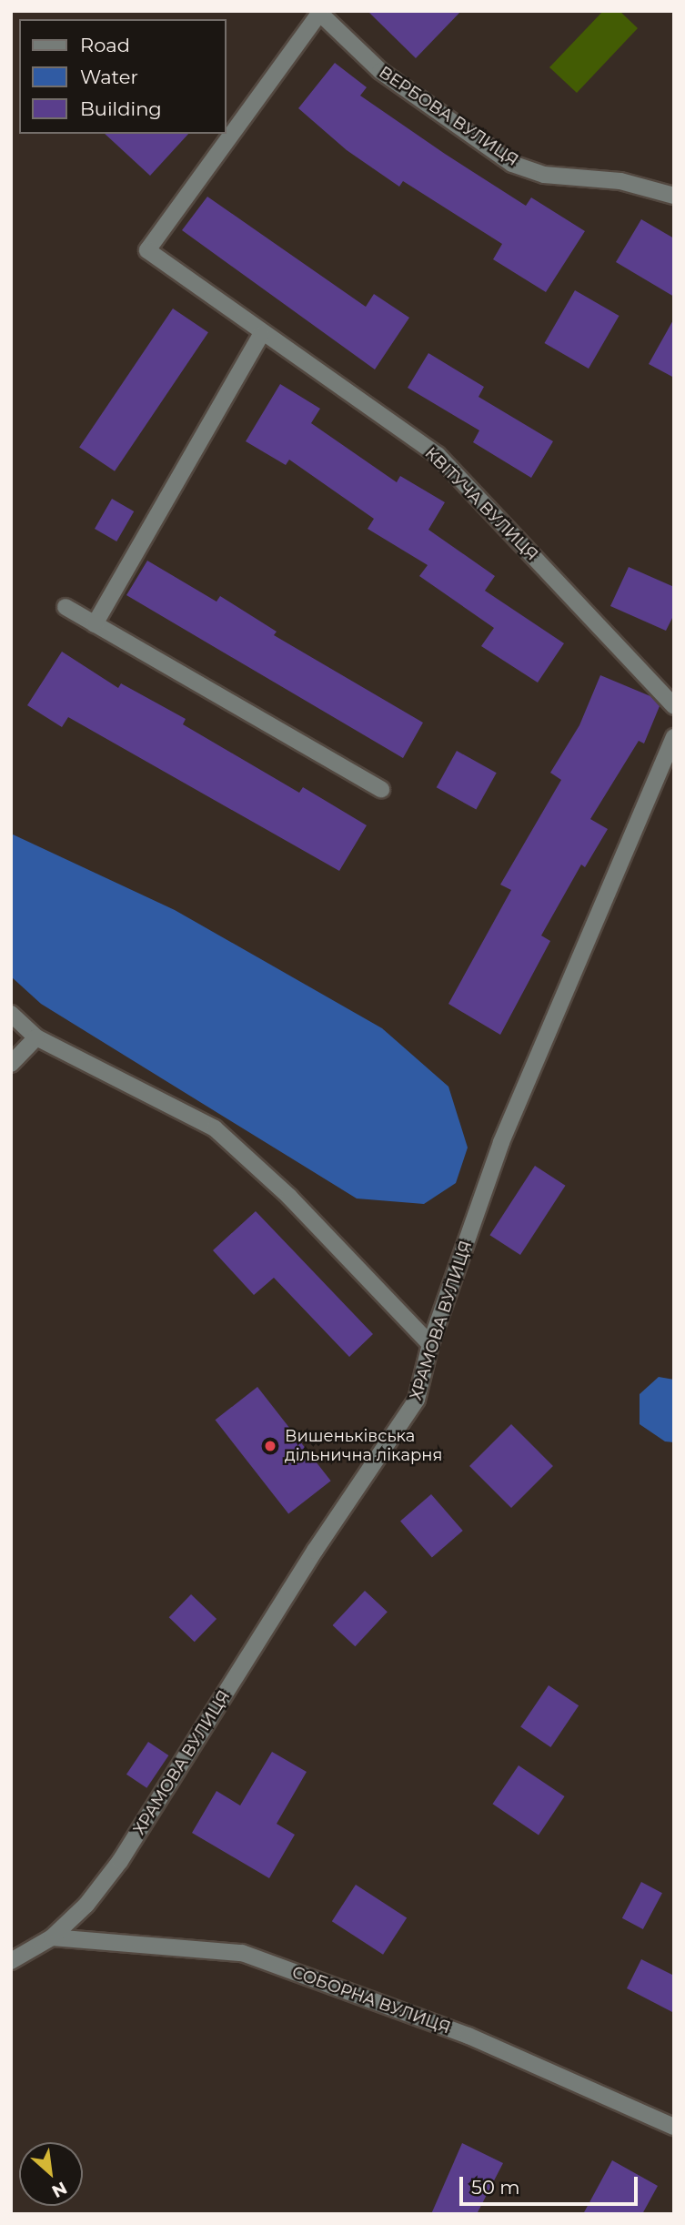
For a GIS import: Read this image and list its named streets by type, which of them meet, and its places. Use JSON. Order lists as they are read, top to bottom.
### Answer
{
  "streets": {
    "street": [
      "ВЕРБОВА ВУЛИЦЯ",
      "КВІТУЧА ВУЛИЦЯ",
      "ХРАМОВА ВУЛИЦЯ",
      "СОБОРНА ВУЛИЦЯ"
    ]
  },
  "crossings": [
    ["ВЕРБОВА ВУЛИЦЯ", "КВІТУЧА ВУЛИЦЯ"],
    ["ХРАМОВА ВУЛИЦЯ", "СОБОРНА ВУЛИЦЯ"]
  ],
  "places": ["Вишеньківська дільнична лікарня"],
  "legend": ["Road", "Water", "Building"],
  "scale_bar": "50 m",
  "north": "bottom right"
}
